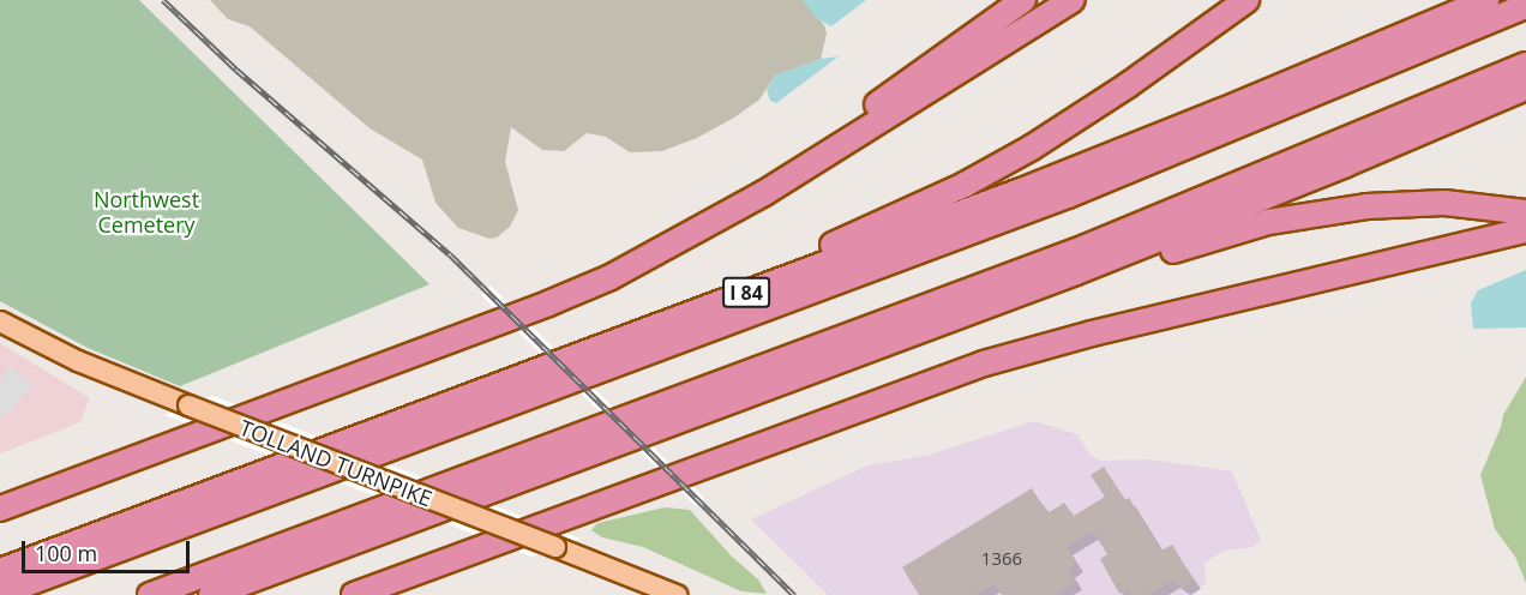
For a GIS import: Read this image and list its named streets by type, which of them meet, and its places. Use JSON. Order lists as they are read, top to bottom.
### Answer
{
  "streets": {
    "highway": ["I 84"],
    "main road": ["TOLLAND TURNPIKE"]
  },
  "parks": ["Northwest Cemetery"],
  "house_numbers": ["1366"],
  "scale_bar": "100 m"
}
